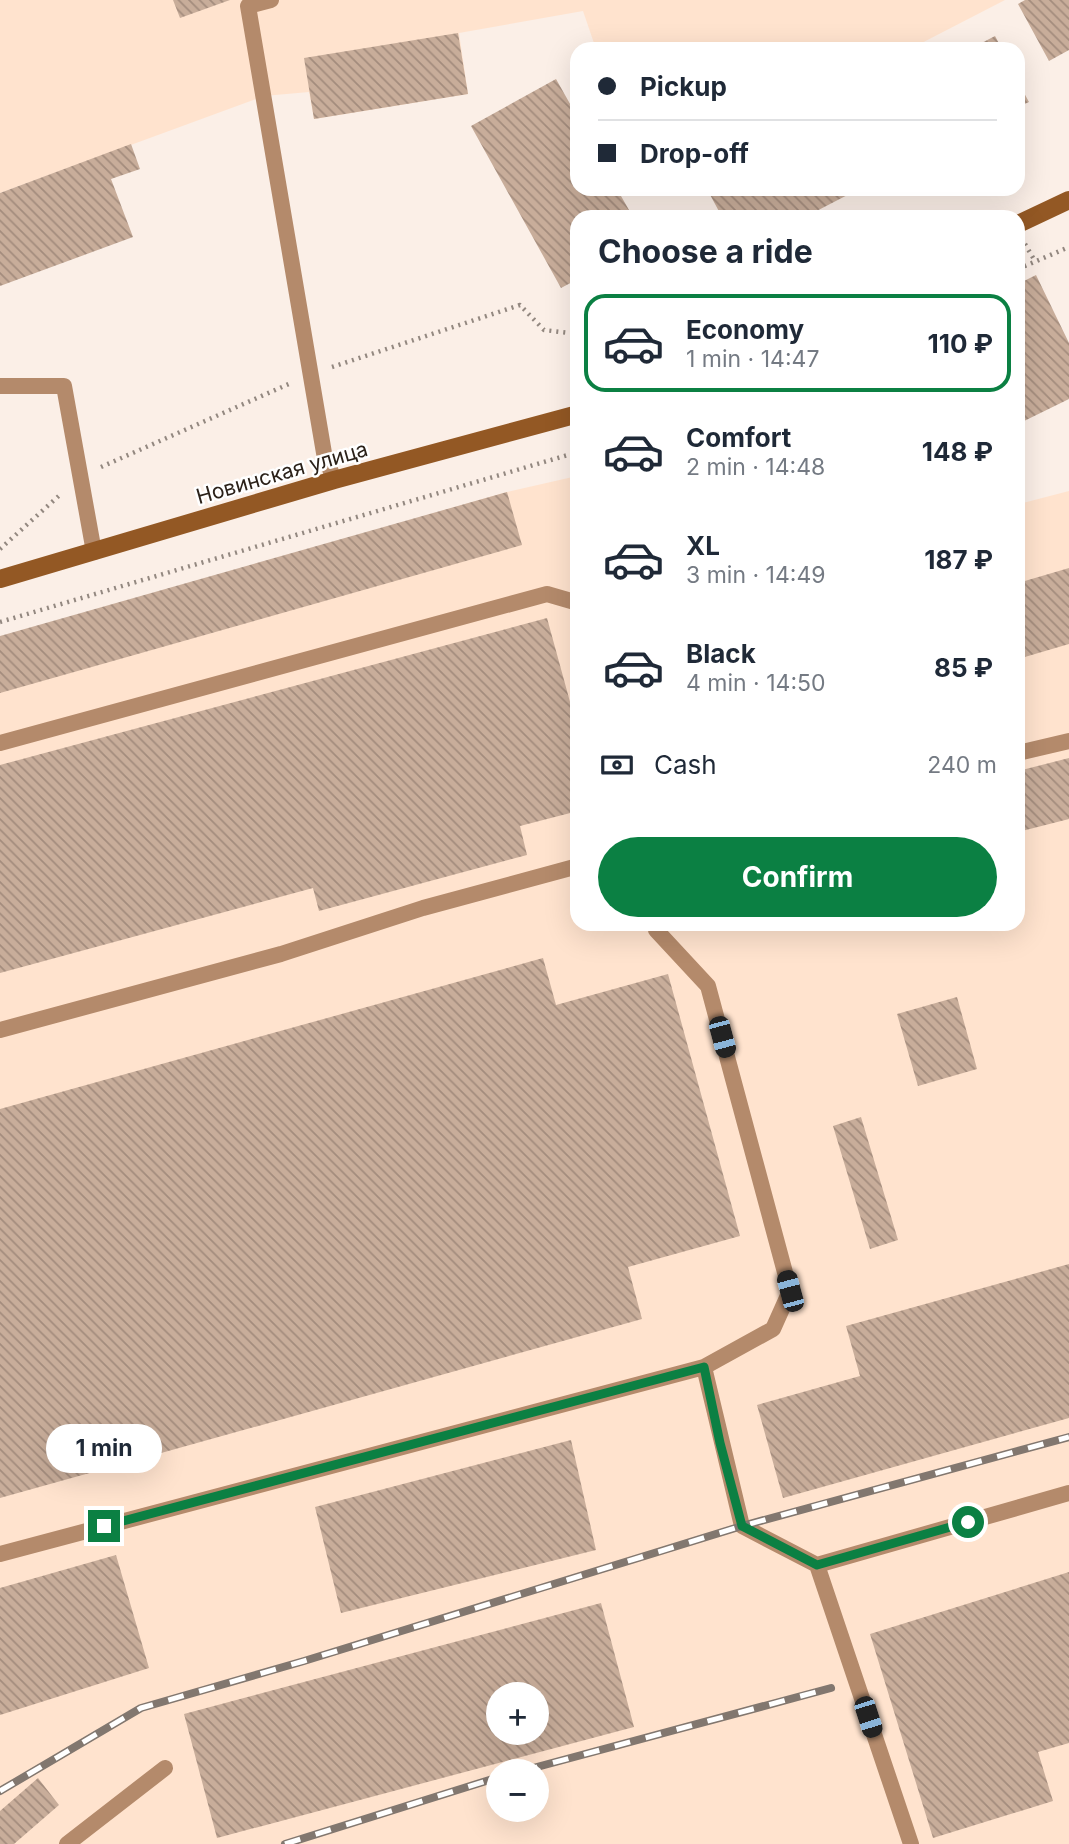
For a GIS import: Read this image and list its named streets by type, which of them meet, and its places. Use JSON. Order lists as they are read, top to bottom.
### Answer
{
  "streets": {
    "main road": ["Новинская улица"]
  },
  "page": {
    "banner": ["Pickup", "Drop-off"],
    "heading": "Choose a ride",
    "list": [
      {
        "name": "Economy",
        "note": "1 min · 14:47",
        "value": "110 ₽"
      },
      {
        "name": "Comfort",
        "note": "2 min · 14:48",
        "value": "148 ₽"
      },
      {
        "name": "XL",
        "note": "3 min · 14:49",
        "value": "187 ₽"
      },
      {
        "name": "Black",
        "note": "4 min · 14:50",
        "value": "85 ₽"
      }
    ],
    "pay": ["Cash", "240 m"],
    "buttons": "Confirm",
    "bubble": "1 min",
    "map_buttons": ["+", "−"]
  }
}
